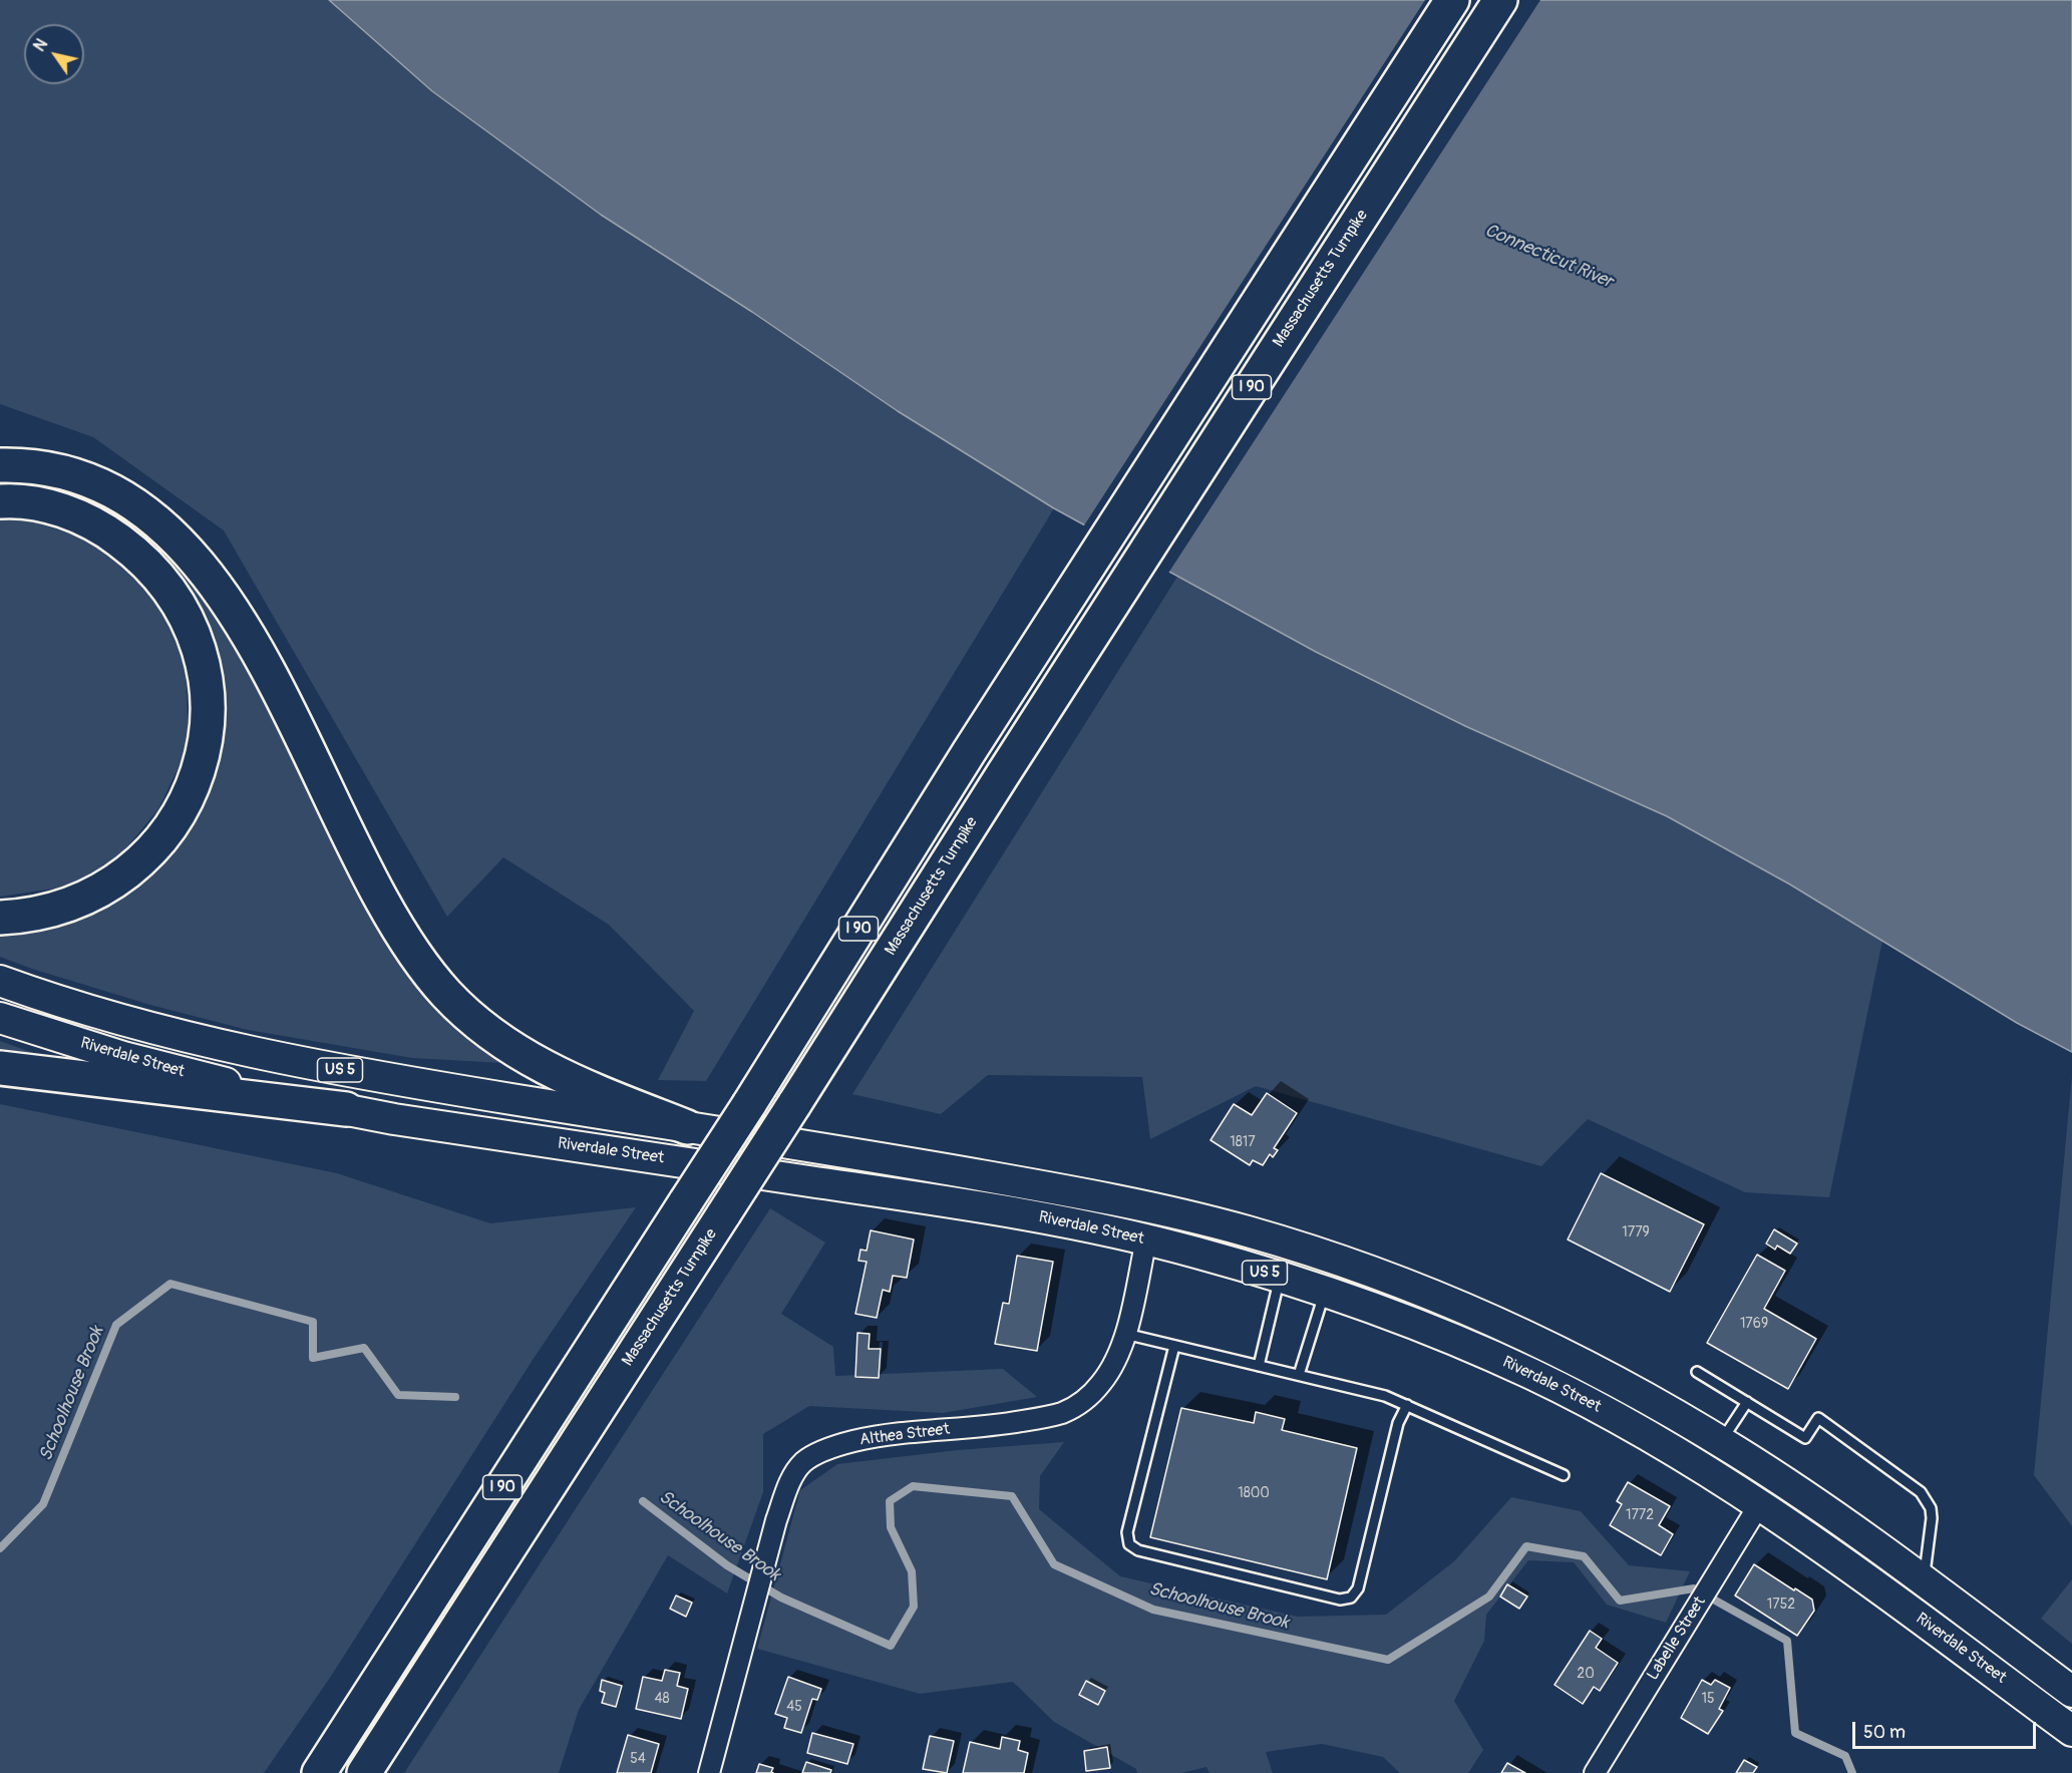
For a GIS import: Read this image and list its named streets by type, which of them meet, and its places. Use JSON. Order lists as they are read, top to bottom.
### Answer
{
  "streets": {
    "highway": ["Massachusetts Turnpike", "I 90"],
    "main road": ["Riverdale Street", "US 5"],
    "street": ["Althea Street", "Labelle Street"]
  },
  "crossings": [
    ["Riverdale Street", "Althea Street"],
    ["Riverdale Street", "Labelle Street"]
  ],
  "water": ["Connecticut River", "Schoolhouse Brook"],
  "house_numbers": [
    "1817",
    "1779",
    "1769",
    "1800",
    "1772",
    "1752",
    "20",
    "48",
    "15",
    "45",
    "54"
  ],
  "scale_bar": "50 m",
  "north": "top left"
}
